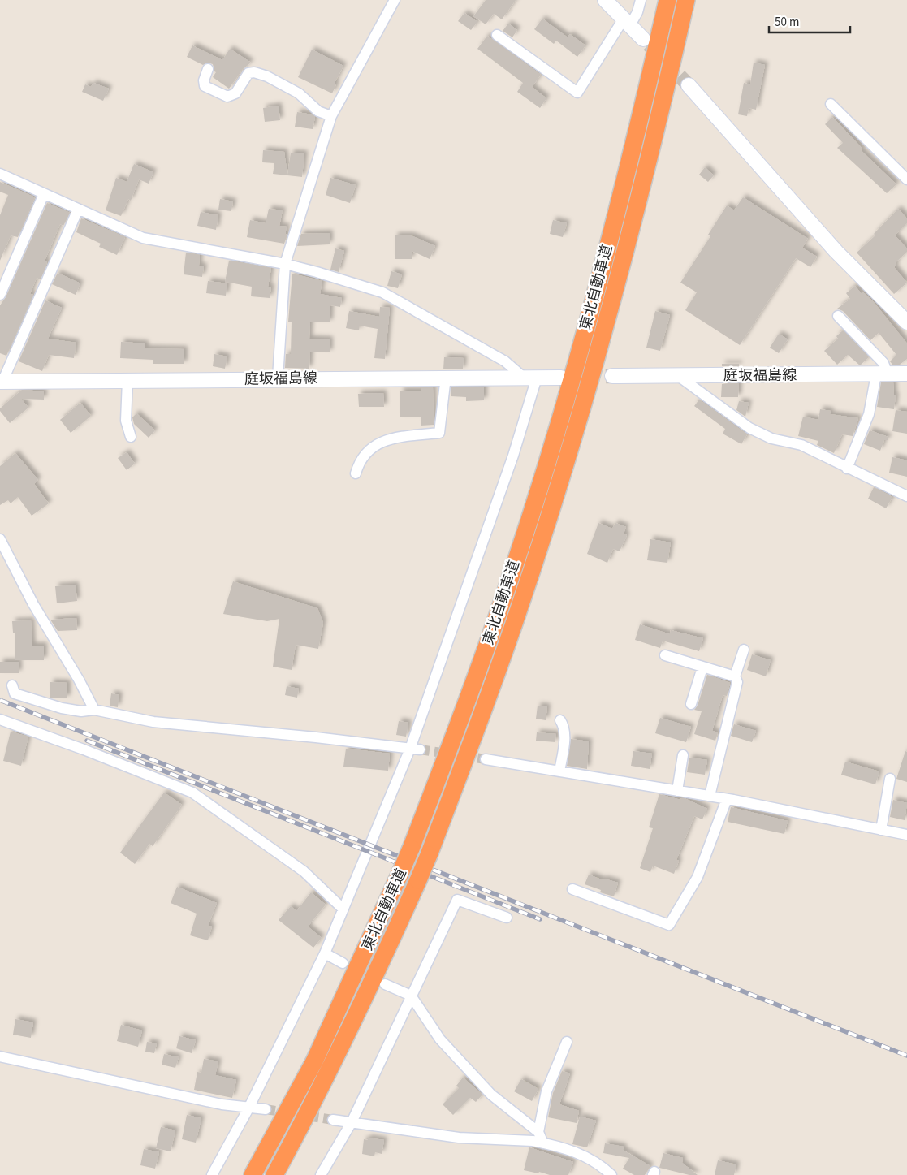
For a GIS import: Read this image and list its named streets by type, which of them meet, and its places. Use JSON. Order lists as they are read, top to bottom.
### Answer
{
  "streets": {
    "highway": ["東北自動車道"],
    "main road": ["庭坂福島線"]
  },
  "scale_bar": "50 m"
}
